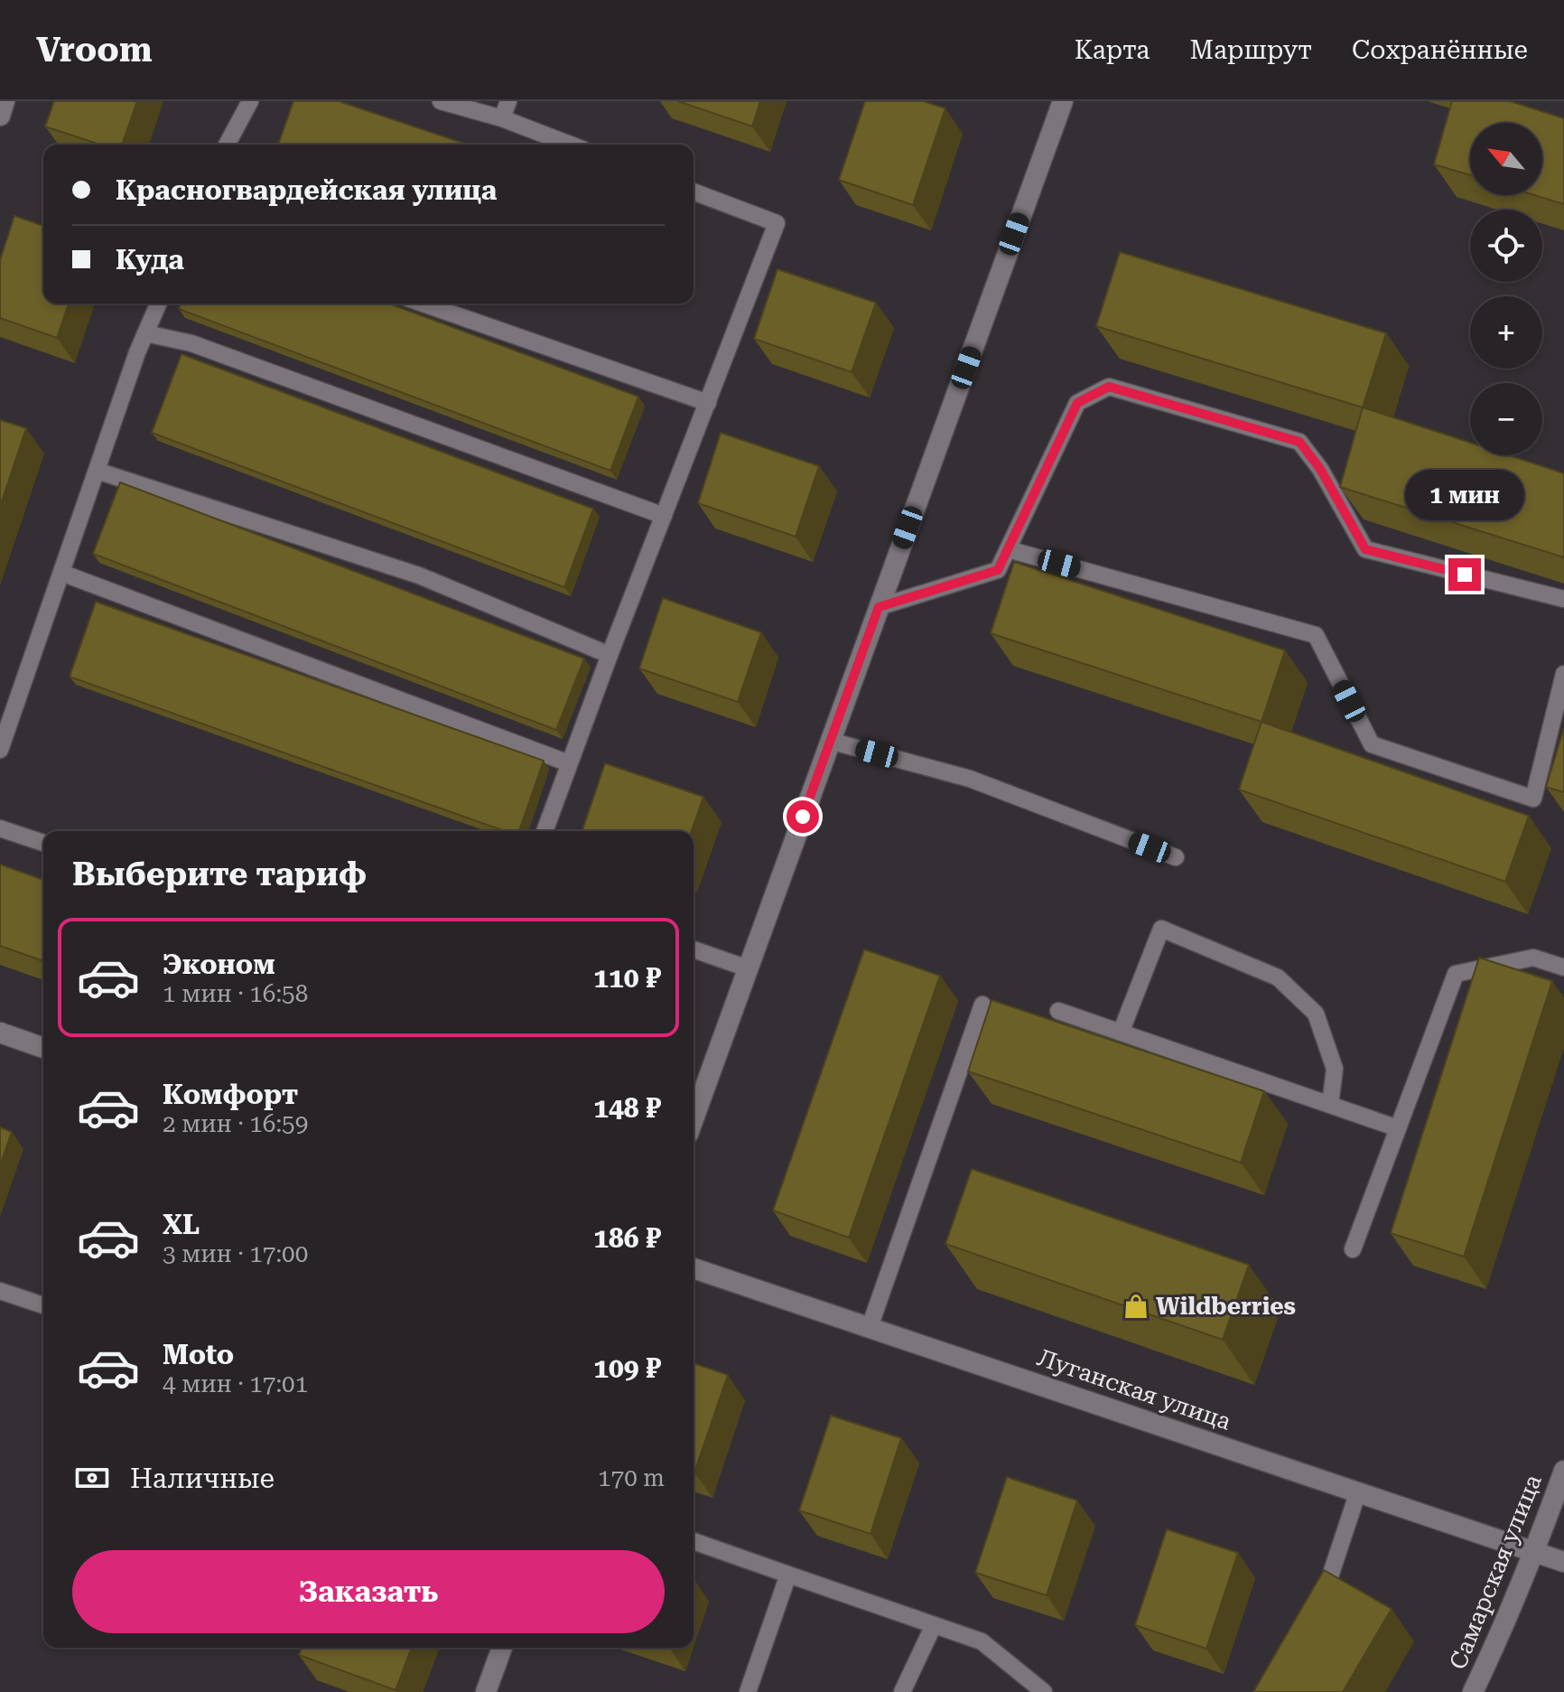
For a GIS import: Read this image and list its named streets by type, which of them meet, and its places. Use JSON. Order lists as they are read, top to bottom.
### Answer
{
  "streets": {
    "street": ["Луганская улица", "Самарская улица"]
  },
  "crossings": [
    ["Луганская улица", "Самарская улица"]
  ],
  "places": {
    "shop": ["Wildberries"]
  },
  "north": "top left",
  "page": {
    "header": "Vroom",
    "nav": ["Карта", "Маршрут", "Сохранённые"],
    "map_buttons": ["+", "−"],
    "banner": ["Красногвардейская улица", "Куда"],
    "bubble": "1 мин",
    "heading": "Выберите тариф",
    "list": [
      {
        "name": "Эконом",
        "note": "1 мин · 16:58",
        "value": "110 ₽"
      },
      {
        "name": "Комфорт",
        "note": "2 мин · 16:59",
        "value": "148 ₽"
      },
      {
        "name": "XL",
        "note": "3 мин · 17:00",
        "value": "186 ₽"
      },
      {
        "name": "Moto",
        "note": "4 мин · 17:01",
        "value": "109 ₽"
      }
    ],
    "pay": ["Наличные", "170 m"],
    "buttons": "Заказать"
  }
}
